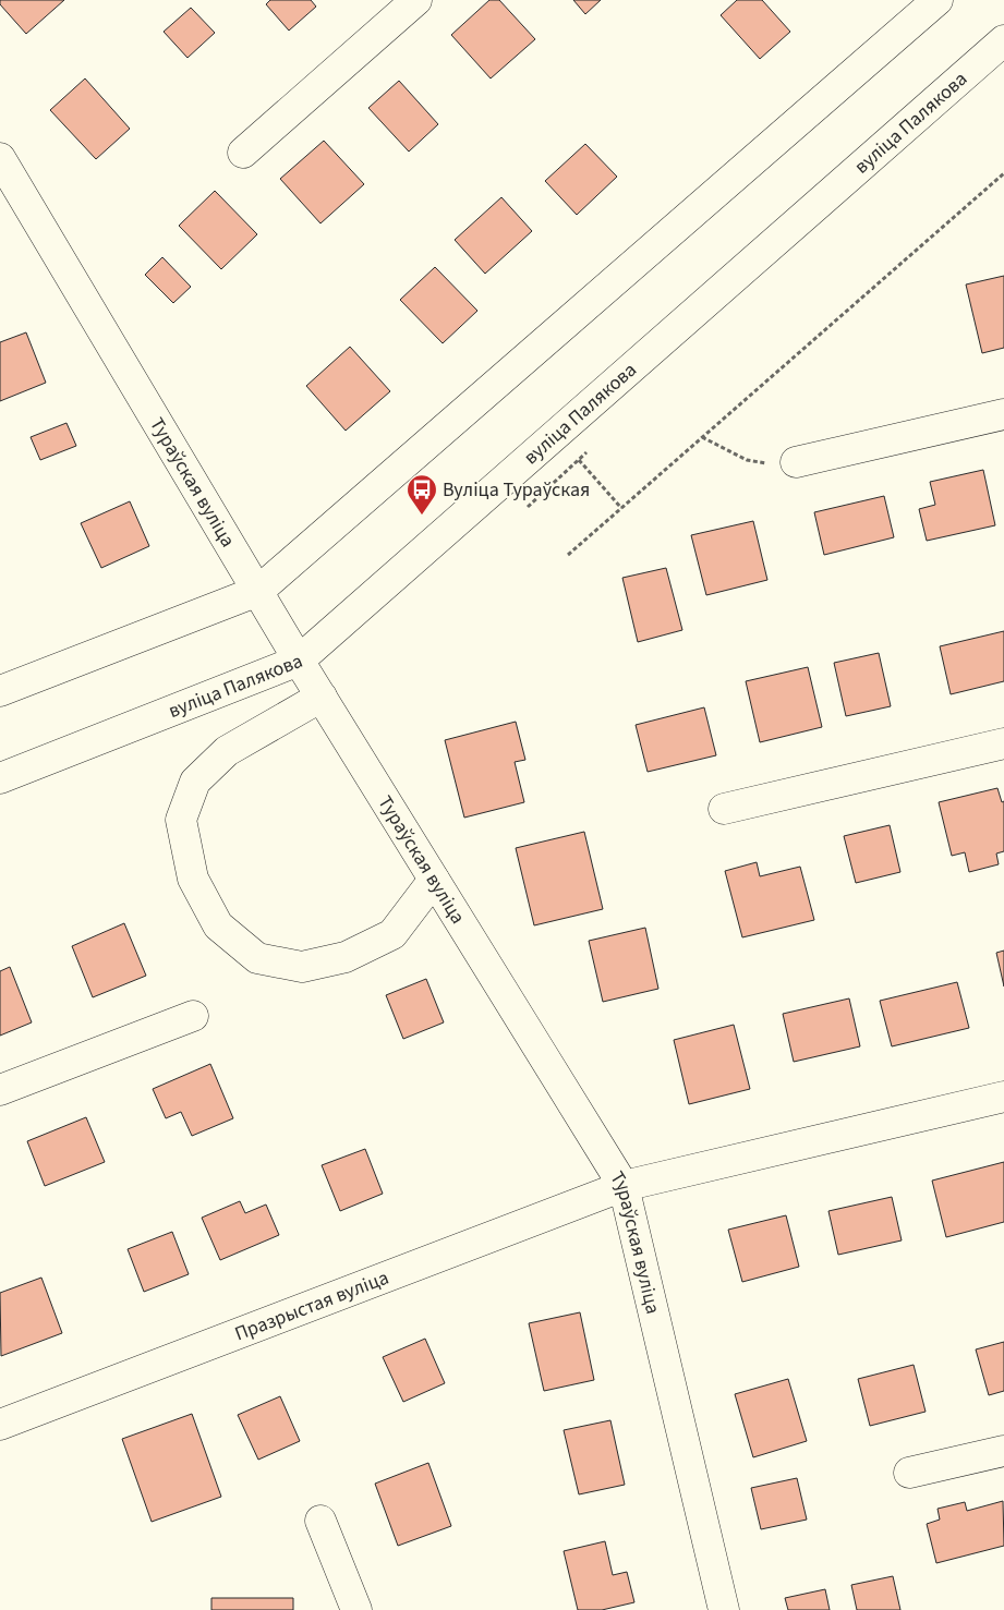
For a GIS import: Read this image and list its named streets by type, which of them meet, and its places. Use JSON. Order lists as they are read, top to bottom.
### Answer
{
  "streets": {
    "street": ["вуліца Палякова", "Тураўская вуліца", "Празрыстая вуліца"]
  },
  "crossings": [
    ["вуліца Палякова", "Тураўская вуліца"],
    ["Тураўская вуліца", "Празрыстая вуліца"]
  ],
  "places": {
    "bus stop": ["Вуліца Тураўская"]
  }
}
